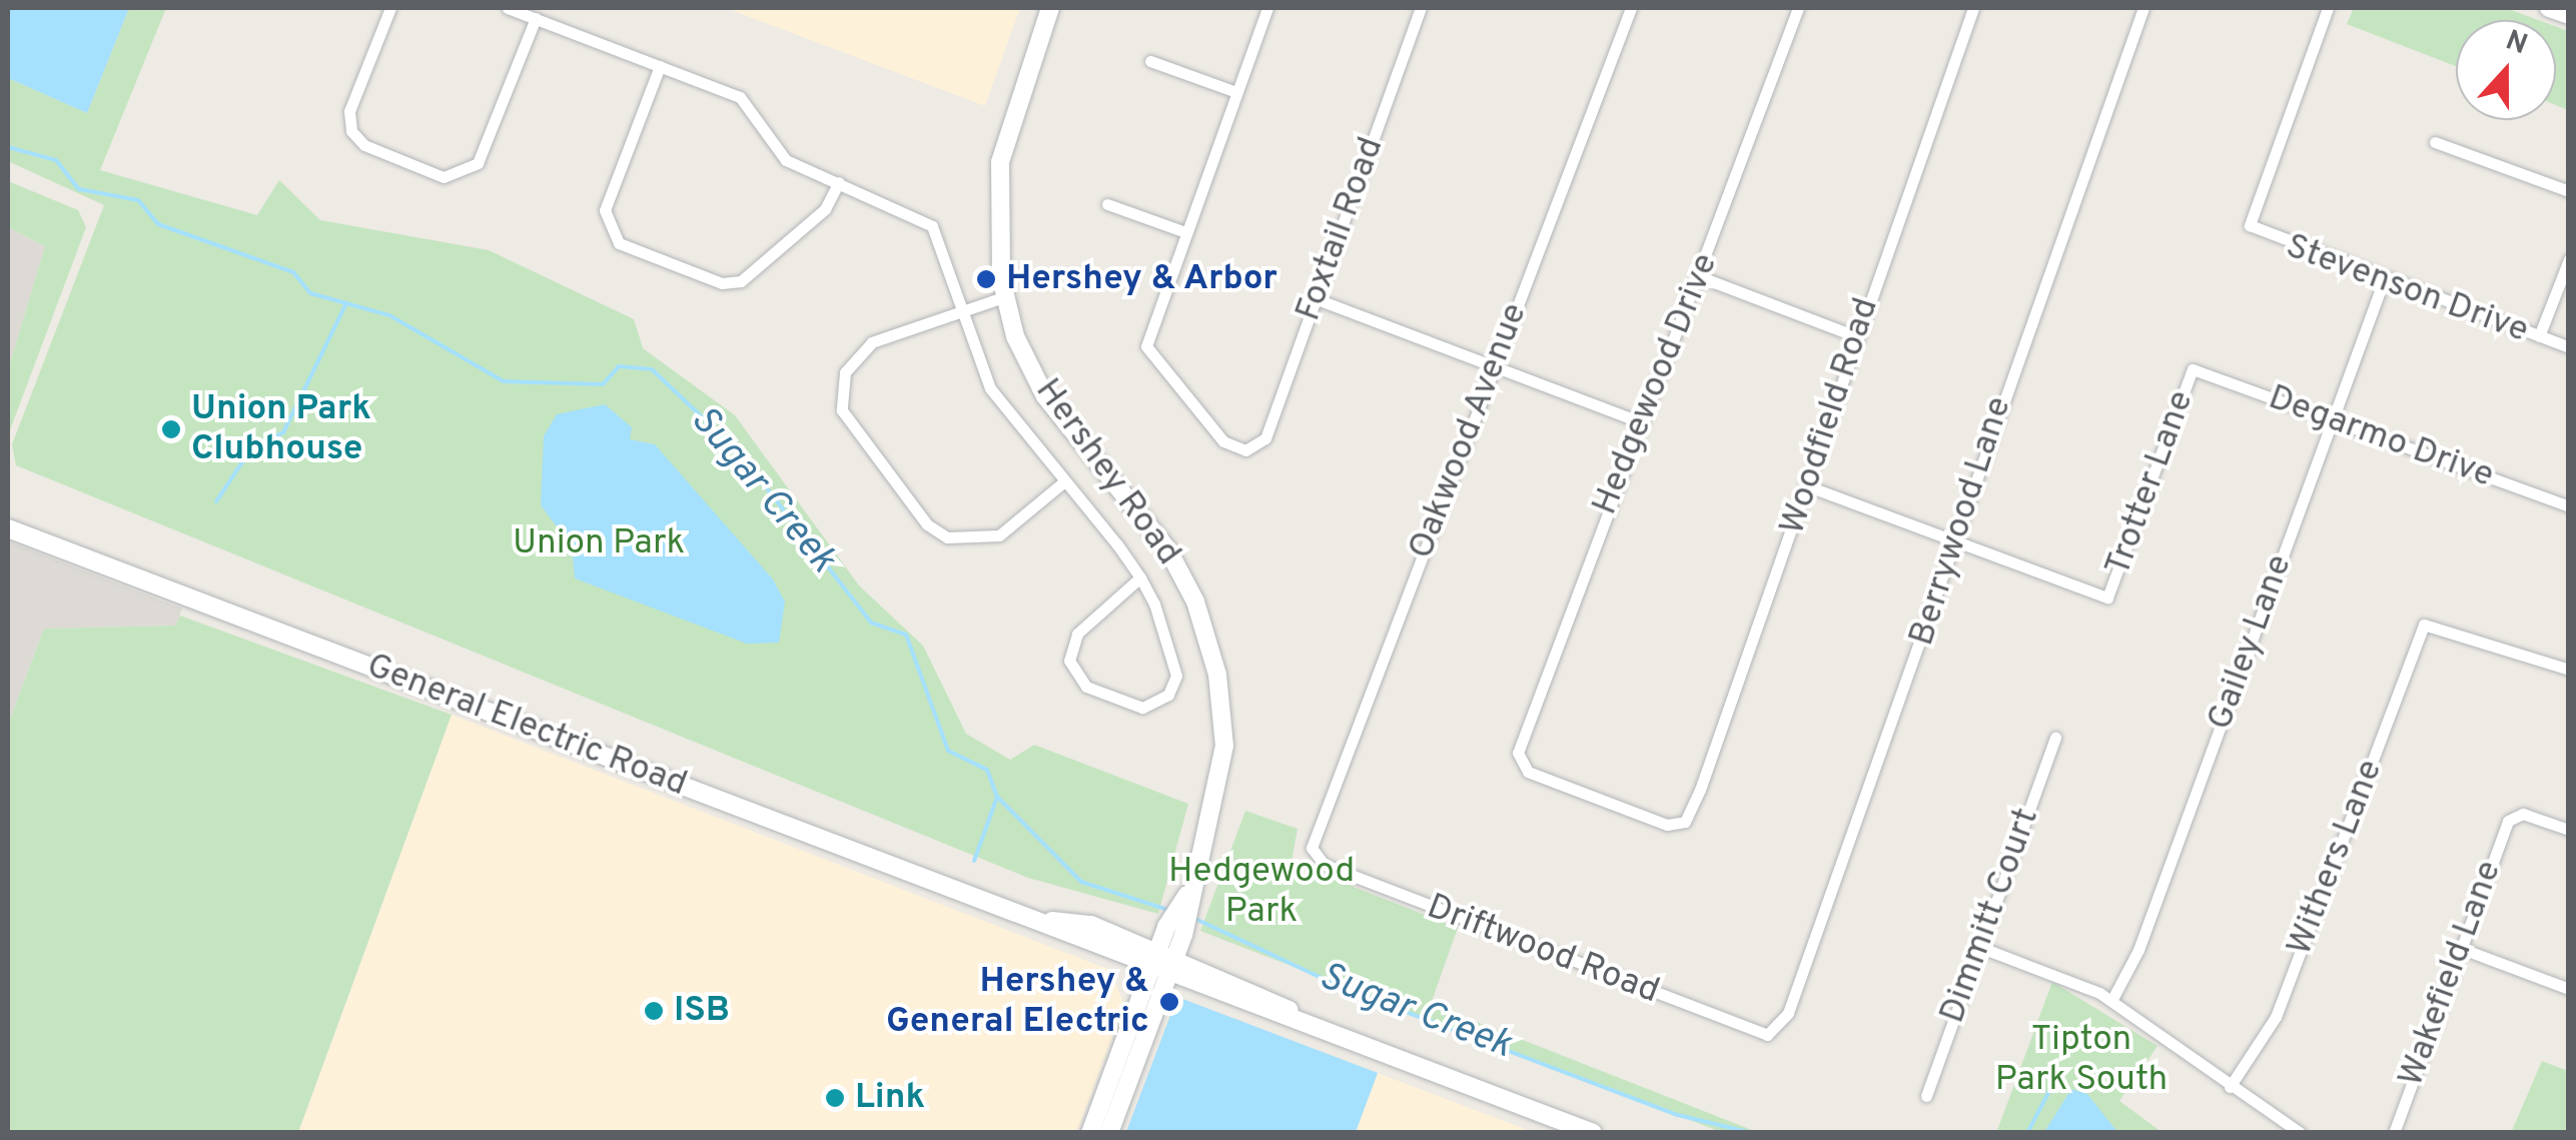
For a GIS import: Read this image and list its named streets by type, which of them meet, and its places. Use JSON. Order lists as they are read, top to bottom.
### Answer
{
  "streets": {
    "main road": ["Hershey Road", "General Electric Road"],
    "street": [
      "Foxtail Road",
      "Stevenson Drive",
      "Hedgewood Drive",
      "Woodfield Road",
      "Oakwood Avenue",
      "Degarmo Drive",
      "Trotter Lane",
      "Berrywood Lane",
      "Gailey Lane",
      "Withers Lane",
      "Dimmitt Court",
      "Driftwood Road",
      "Wakefield Lane"
    ]
  },
  "crossings": [
    ["Stevenson Drive", "Gailey Lane"],
    ["Hedgewood Drive", "Woodfield Road"],
    ["Oakwood Avenue", "Driftwood Road"],
    ["Degarmo Drive", "Trotter Lane"],
    ["Degarmo Drive", "Gailey Lane"],
    ["Hershey Road", "General Electric Road"],
    ["Trotter Lane", "Berrywood Lane"],
    ["Berrywood Lane", "Driftwood Road"]
  ],
  "water": ["Sugar Creek"],
  "parks": ["Union Park", "Hedgewood Park", "Tipton Park South"],
  "places": [
    "Hershey & Arbor",
    "Union Park Clubhouse",
    "Hershey & General Electric",
    "ISB",
    "Link"
  ],
  "north": "top"
}
